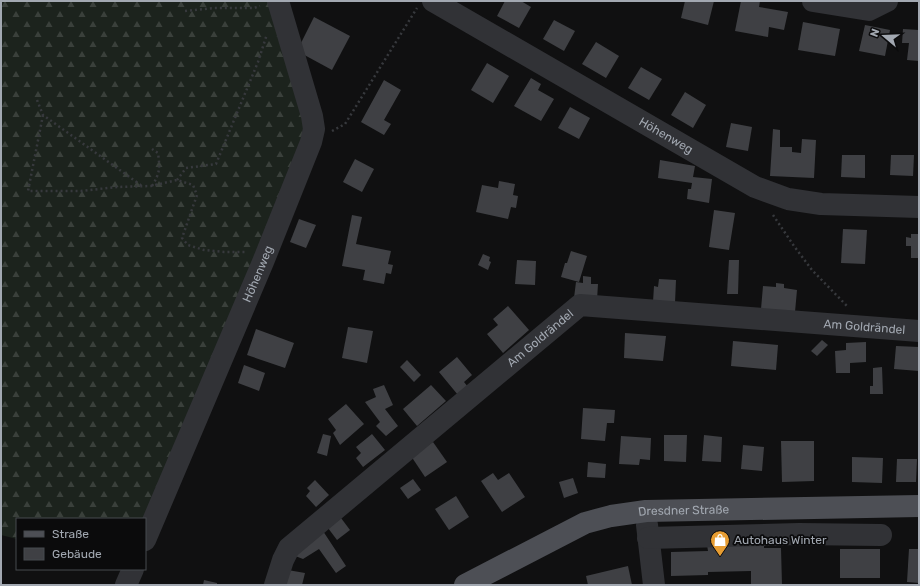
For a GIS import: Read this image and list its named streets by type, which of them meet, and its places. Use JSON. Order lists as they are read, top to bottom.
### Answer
{
  "streets": {
    "main road": ["Dresdner Straße"],
    "street": ["Höhenweg", "Am Goldrändel"]
  },
  "places": {
    "shop": ["Autohaus Winter"]
  },
  "legend": ["Straße", "Gebäude"],
  "north": "left"
}
